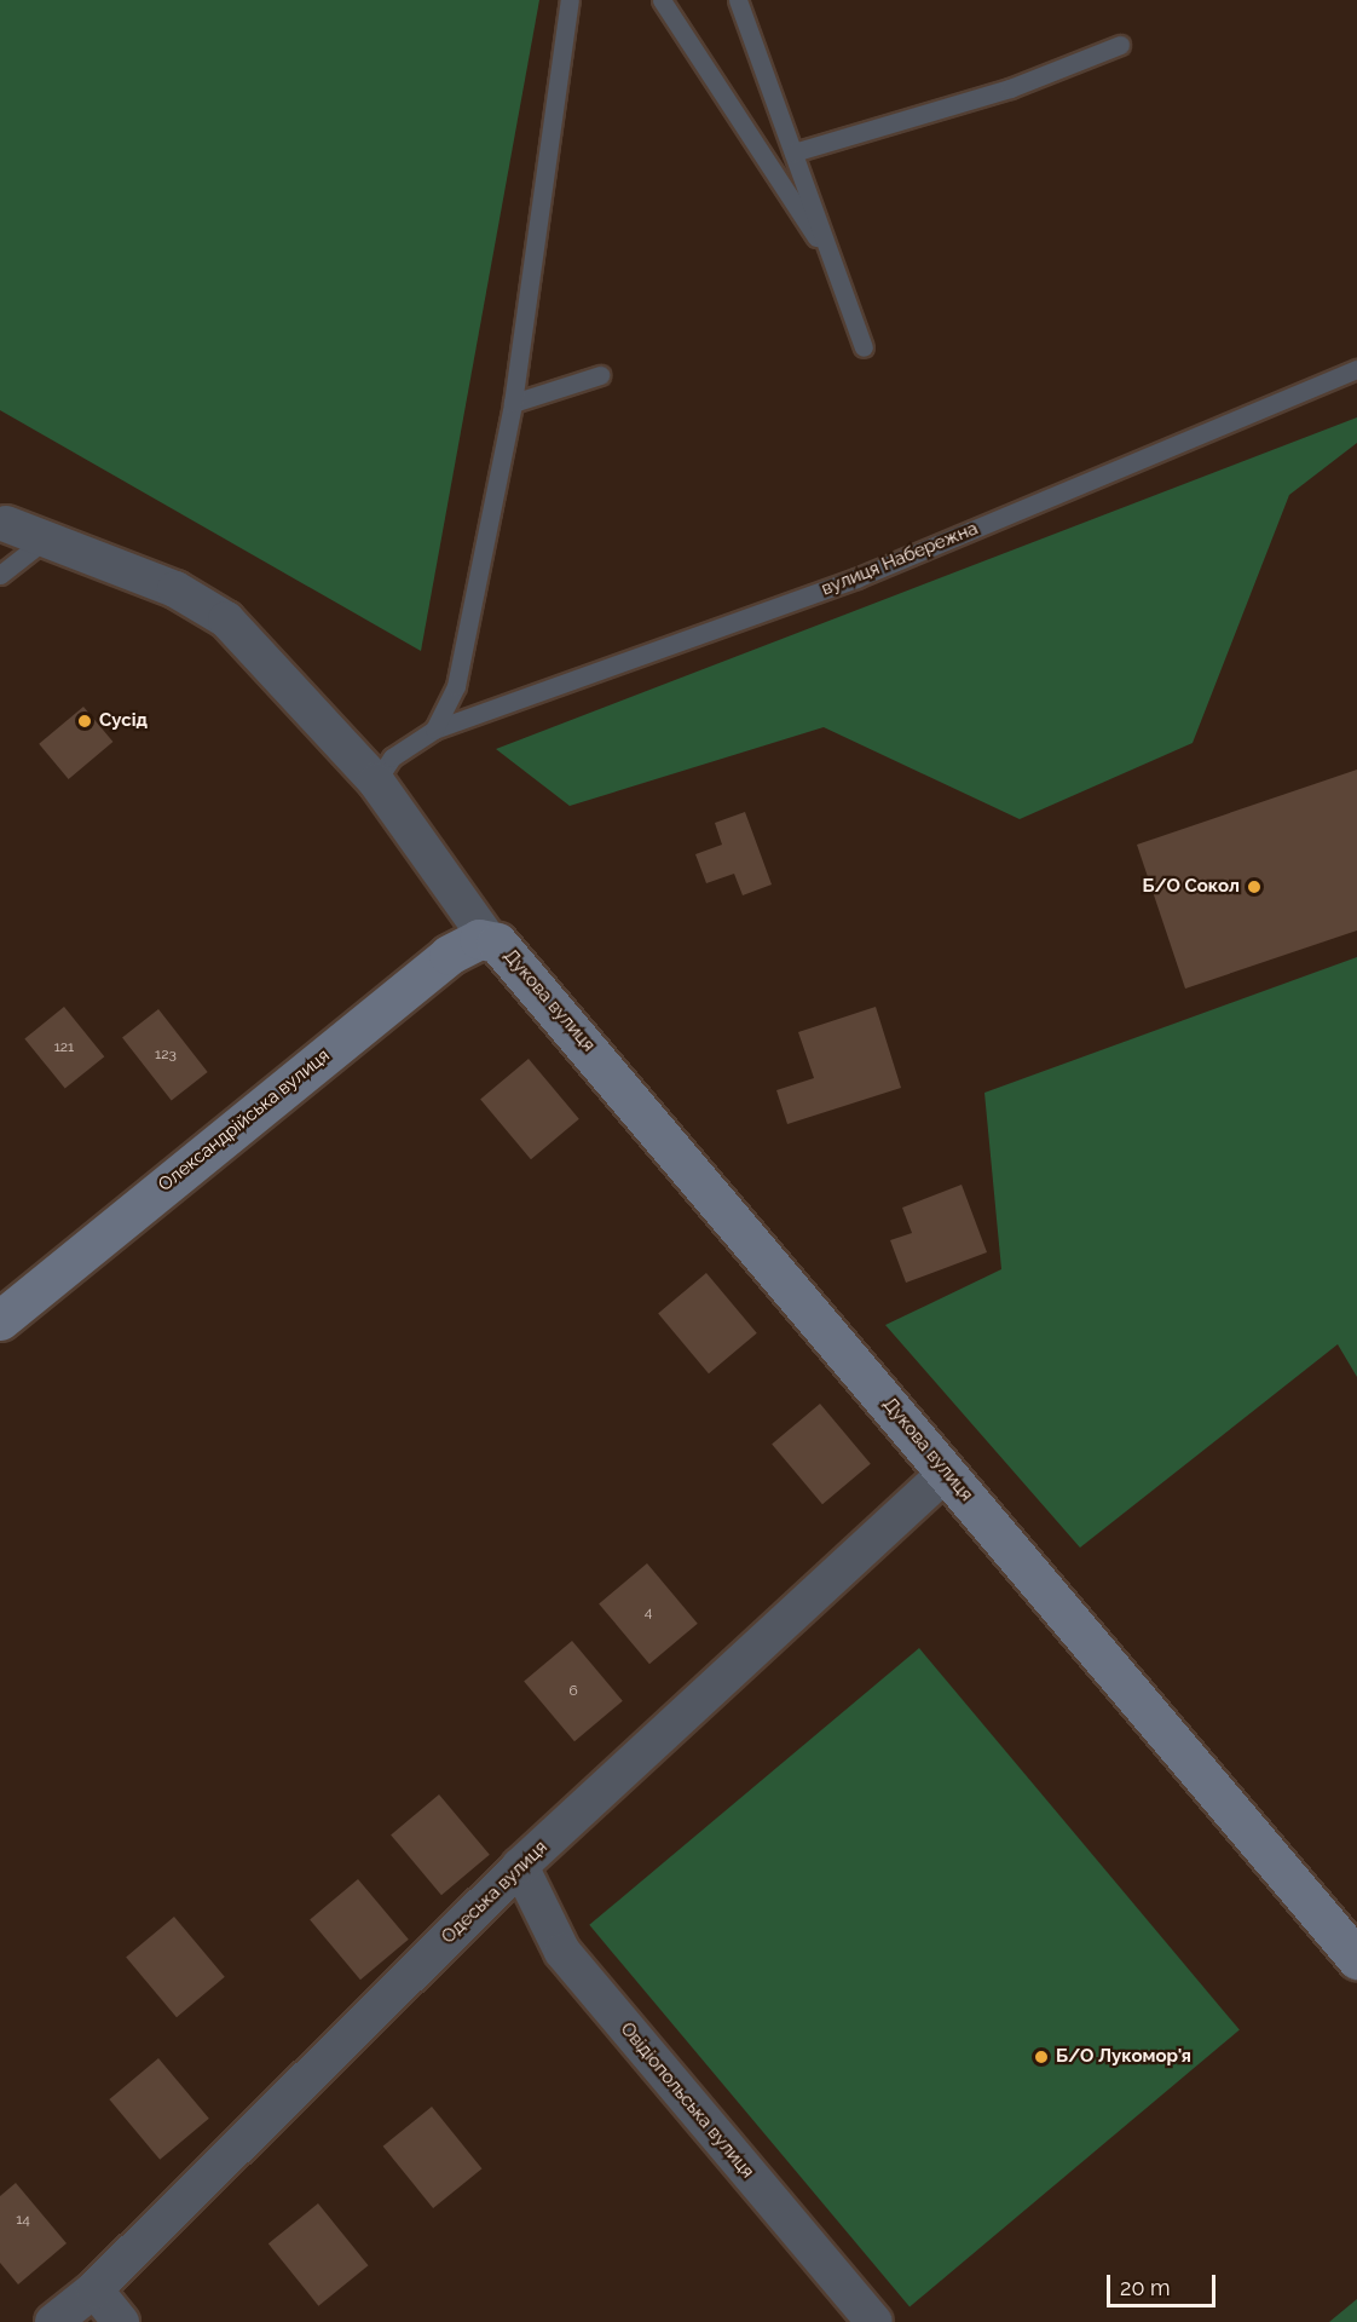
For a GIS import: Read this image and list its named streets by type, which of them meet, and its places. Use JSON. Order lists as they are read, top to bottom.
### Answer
{
  "streets": {
    "street": [
      "Дукова вулиця",
      "Олександрійська вулиця",
      "Одеська вулиця",
      "Овідіопольська вулиця"
    ],
    "lane": ["вулиця Набережна"]
  },
  "crossings": [
    ["Дукова вулиця", "Олександрійська вулиця"],
    ["Дукова вулиця", "Одеська вулиця"],
    ["Одеська вулиця", "Овідіопольська вулиця"]
  ],
  "places": ["Сусід", "Б/О Сокол", "Б/О Лукомор'я"],
  "house_numbers": [
    "121",
    "123",
    "4",
    "6",
    "14"
  ],
  "scale_bar": "20 m"
}
